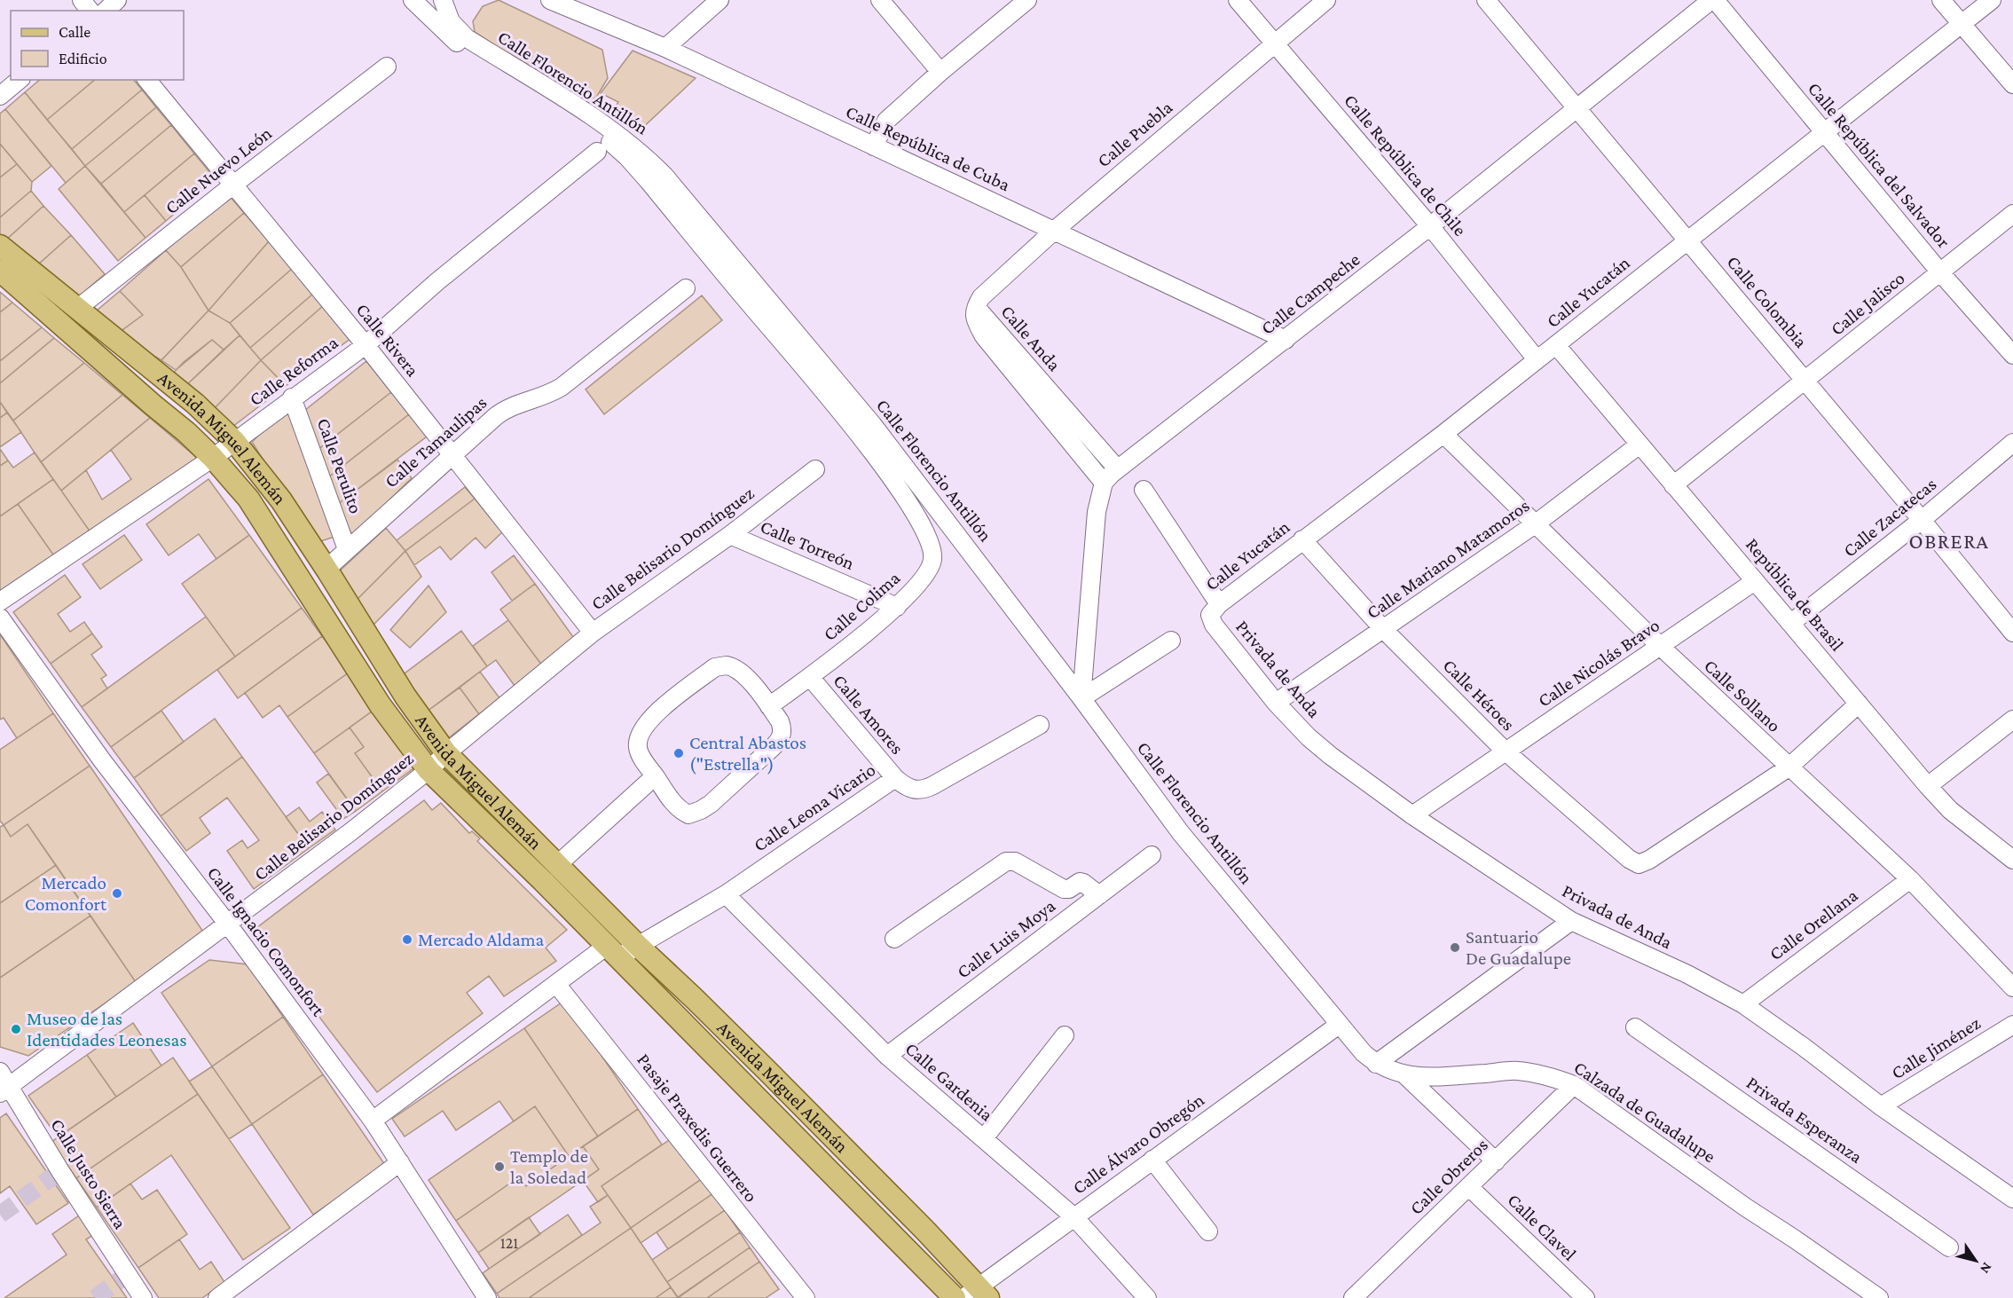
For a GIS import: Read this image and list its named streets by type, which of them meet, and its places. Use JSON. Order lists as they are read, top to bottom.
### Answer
{
  "streets": {
    "main road": ["Avenida Miguel Alemán"],
    "street": [
      "Calle Florencio Antillón",
      "Calle Puebla",
      "Calle República de Cuba",
      "Calle República de Chile",
      "Calle República del Salvador",
      "Calle Nuevo León",
      "Calle Yucatán",
      "Calle Campeche",
      "Calle Colombia",
      "Calle Jalisco",
      "Calle Anda",
      "Calle Rivera",
      "Calle Reforma",
      "Calle Tamaulipas",
      "Calle Perulito",
      "Calle Zacatecas",
      "Calle Torreón",
      "Calle Belisario Domínguez",
      "Calle Mariano Matamoros",
      "República de Brasil",
      "Calle Colima",
      "Calle Nicolás Bravo",
      "Privada de Anda",
      "Calle Héroes",
      "Calle Sollano",
      "Calle Amores",
      "Calle Leona Vicario",
      "Calle Orellana",
      "Calle Luis Moya",
      "Calle Ignacio Comonfort",
      "Calle Jiménez",
      "Calle Gardenia",
      "Calzada de Guadalupe",
      "Privada Esperanza",
      "Pasaje Praxedis Guerrero",
      "Calle Álvaro Obregón",
      "Calle Justo Sierra",
      "Calle Obreros",
      "Calle Clavel"
    ]
  },
  "crossings": [
    ["Calle Florencio Antillón", "Calle Campeche"],
    ["Calle Florencio Antillón", "Calle Colima"],
    ["Calle Florencio Antillón", "Calzada de Guadalupe"],
    ["Calle Florencio Antillón", "Calle Álvaro Obregón"],
    ["Calle Puebla", "Calle República de Cuba"],
    ["Calle Puebla", "Calle República de Chile"],
    ["Calle Puebla", "Calle Anda"],
    ["Calle República de Cuba", "Calle Campeche"],
    ["Calle República de Chile", "Calle Yucatán"],
    ["Calle República de Chile", "Calle Campeche"],
    ["Calle República del Salvador", "Calle Yucatán"],
    ["Calle República del Salvador", "Calle Campeche"],
    ["Calle República del Salvador", "Calle Jalisco"],
    ["Calle Nuevo León", "Calle Rivera"],
    ["Calle Nuevo León", "Avenida Miguel Alemán"],
    ["Calle Yucatán", "Calle Colombia"],
    ["Calle Yucatán", "República de Brasil"],
    ["Calle Yucatán", "Privada de Anda"],
    ["Calle Yucatán", "Calle Héroes"],
    ["Calle Yucatán", "Calle Sollano"],
    ["Calle Campeche", "Calle Colombia"],
    ["Calle Campeche", "Calle Anda"],
    ["Calle Colombia", "Calle Jalisco"],
    ["Calle Colombia", "Calle Zacatecas"],
    ["Calle Jalisco", "República de Brasil"],
    ["Calle Rivera", "Calle Reforma"],
    ["Calle Rivera", "Calle Tamaulipas"],
    ["Calle Rivera", "Calle Belisario Domínguez"],
    ["Calle Reforma", "Avenida Miguel Alemán"],
    ["Calle Reforma", "Calle Perulito"],
    ["Avenida Miguel Alemán", "Calle Tamaulipas"],
    ["Avenida Miguel Alemán", "Calle Belisario Domínguez"],
    ["Avenida Miguel Alemán", "Calle Leona Vicario"],
    ["Avenida Miguel Alemán", "Calle Álvaro Obregón"],
    ["Calle Tamaulipas", "Calle Perulito"],
    ["Calle Zacatecas", "República de Brasil"],
    ["Calle Torreón", "Calle Belisario Domínguez"],
    ["Calle Torreón", "Calle Colima"],
    ["Calle Belisario Domínguez", "Calle Ignacio Comonfort"],
    ["Calle Belisario Domínguez", "Calle Justo Sierra"],
    ["Calle Mariano Matamoros", "República de Brasil"],
    ["Calle Mariano Matamoros", "Privada de Anda"],
    ["Calle Mariano Matamoros", "Calle Héroes"],
    ["Calle Mariano Matamoros", "Calle Sollano"],
    ["República de Brasil", "Calle Nicolás Bravo"],
    ["Calle Colima", "Calle Amores"],
    ["Calle Nicolás Bravo", "Privada de Anda"],
    ["Calle Nicolás Bravo", "Calle Héroes"],
    ["Calle Nicolás Bravo", "Calle Sollano"],
    ["Privada de Anda", "Calle Orellana"],
    ["Privada de Anda", "Calle Jiménez"],
    ["Calle Héroes", "Calle Sollano"],
    ["Calle Sollano", "Calle Orellana"],
    ["Calle Amores", "Calle Leona Vicario"],
    ["Calle Leona Vicario", "Calle Ignacio Comonfort"],
    ["Calle Leona Vicario", "Calle Gardenia"],
    ["Calle Leona Vicario", "Pasaje Praxedis Guerrero"],
    ["Calle Luis Moya", "Calle Gardenia"],
    ["Calle Gardenia", "Calle Álvaro Obregón"],
    ["Calzada de Guadalupe", "Calle Álvaro Obregón"],
    ["Calzada de Guadalupe", "Calle Obreros"],
    ["Calle Obreros", "Calle Clavel"]
  ],
  "districts": ["OBRERA"],
  "places": [
    "Central Abastos (\"Estrella\")",
    "Mercado Comonfort",
    "Mercado Aldama",
    "Santuario De Guadalupe",
    "Museo de las Identidades Leonesas",
    "Templo de la Soledad"
  ],
  "house_numbers": ["121"],
  "legend": ["Calle", "Edificio"],
  "north": "bottom right"
}
